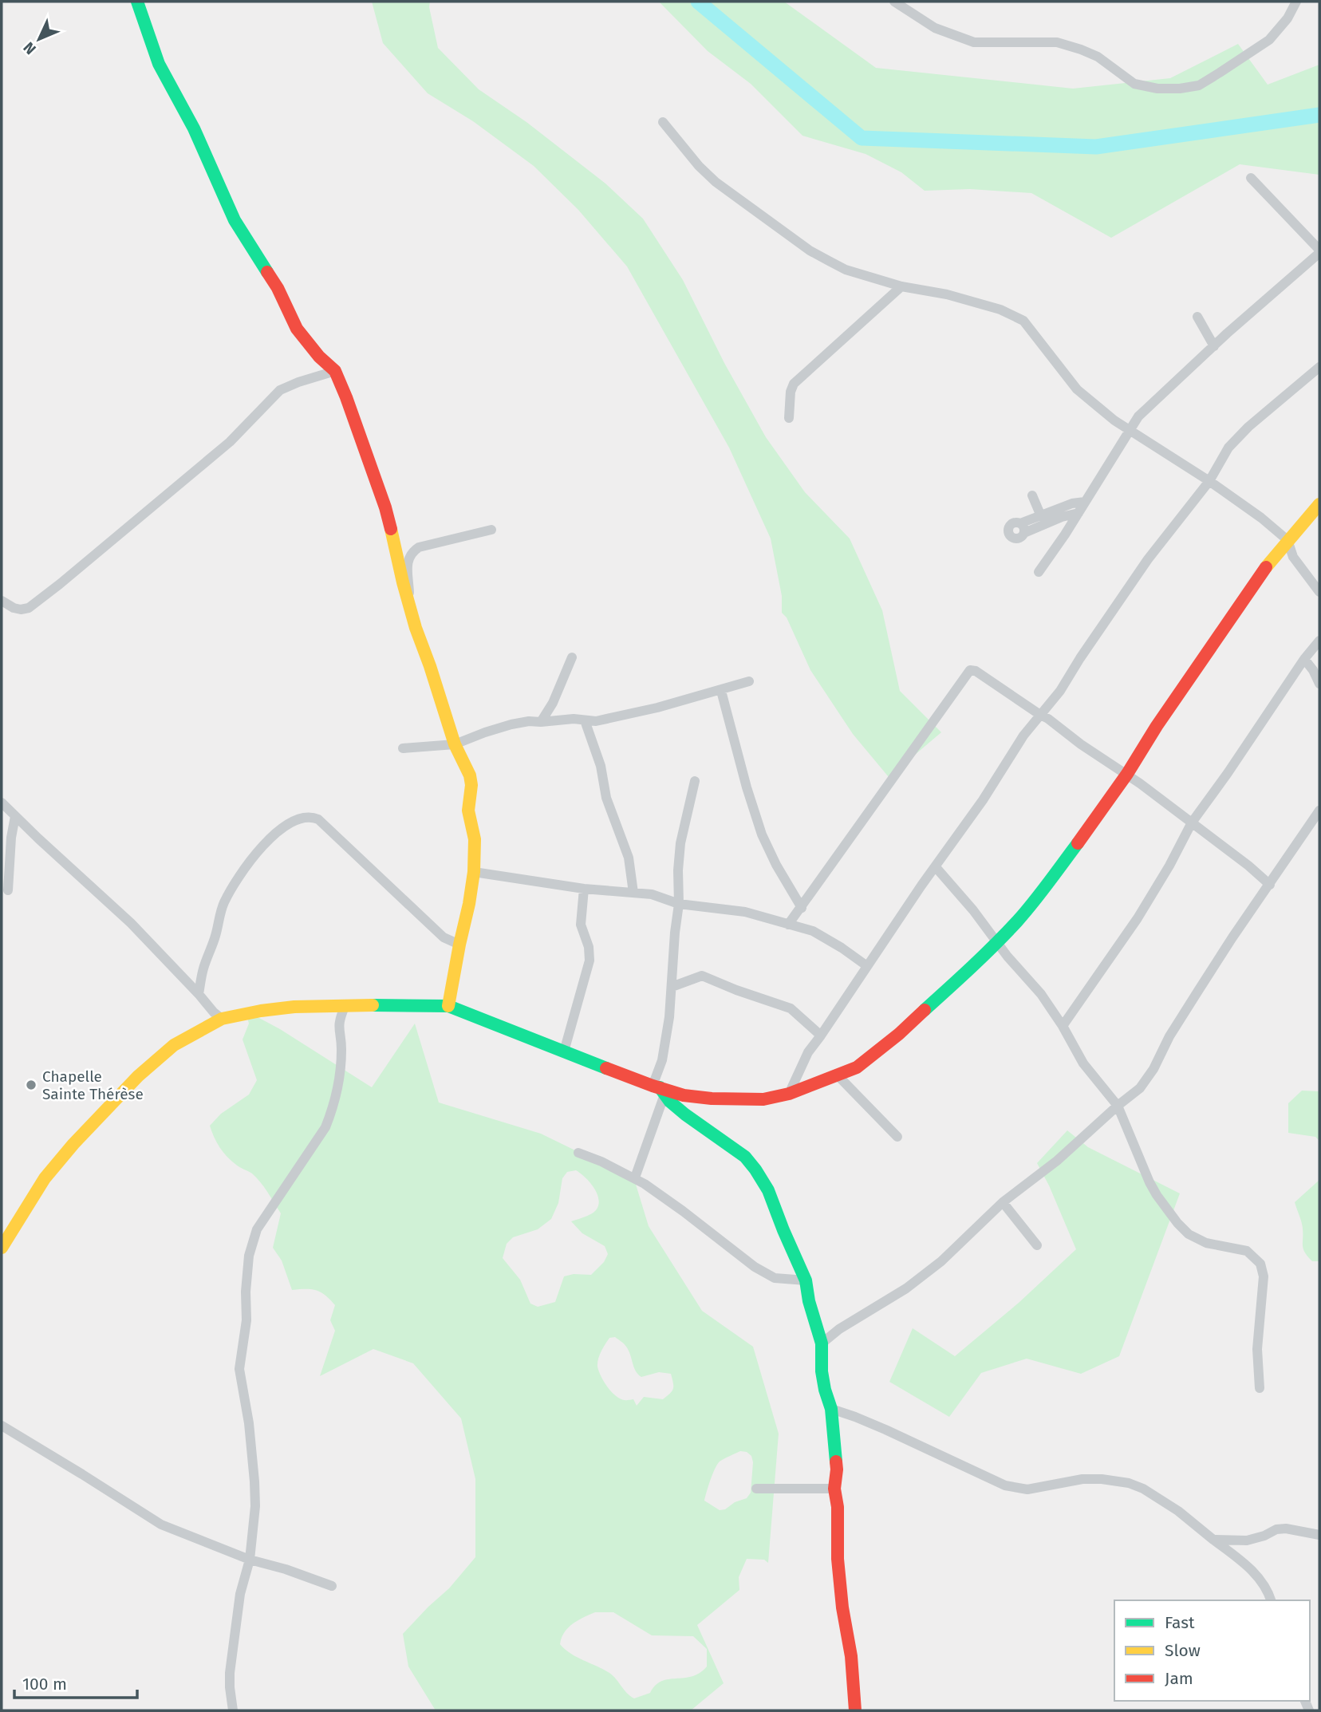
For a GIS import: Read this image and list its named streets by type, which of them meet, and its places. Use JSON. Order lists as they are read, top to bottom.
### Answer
{
  "places": ["Chapelle Sainte Thérèse"],
  "legend": ["Fast", "Slow", "Jam"],
  "scale_bar": "100 m",
  "north": "bottom left"
}
